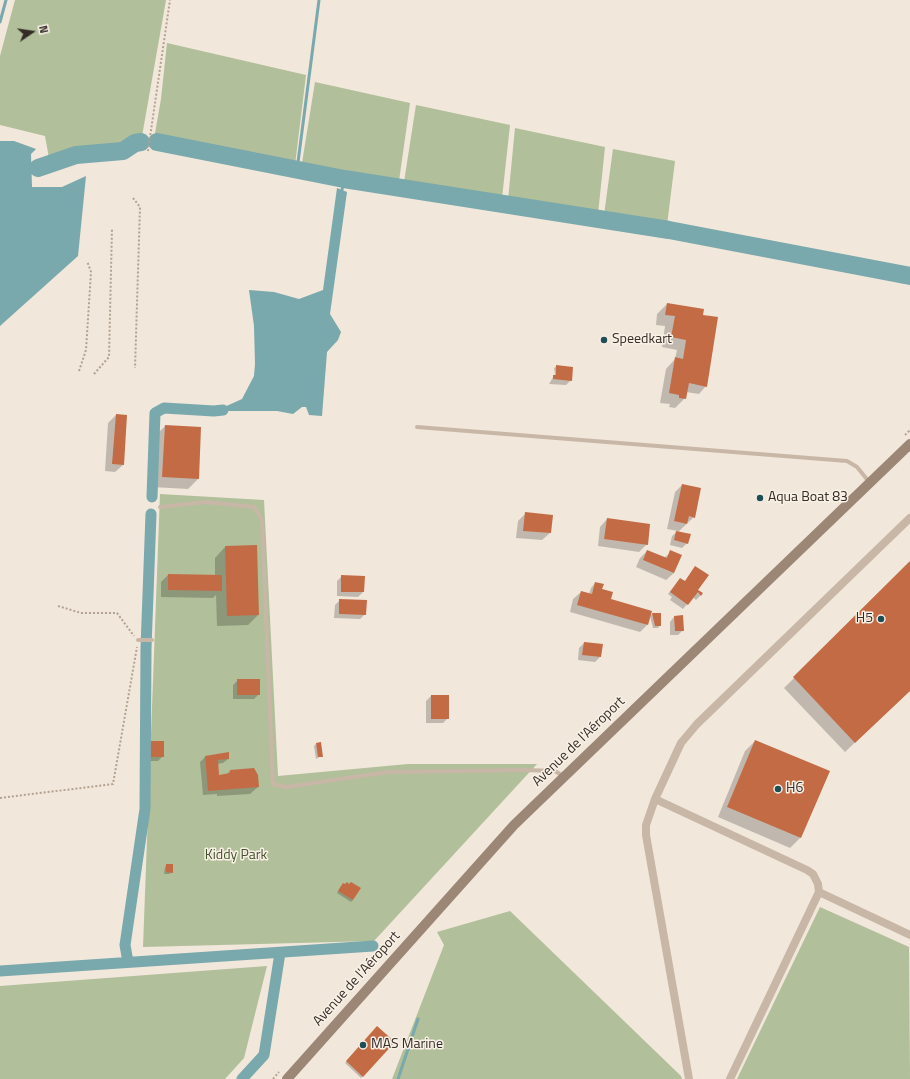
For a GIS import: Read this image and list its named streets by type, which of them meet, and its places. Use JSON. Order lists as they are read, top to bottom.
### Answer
{
  "streets": {
    "main road": ["Avenue de l'Aéroport"]
  },
  "parks": ["Kiddy Park"],
  "places": [
    "Speedkart",
    "Aqua Boat 83",
    "H5",
    "H6",
    "MAS Marine"
  ],
  "north": "right"
}
